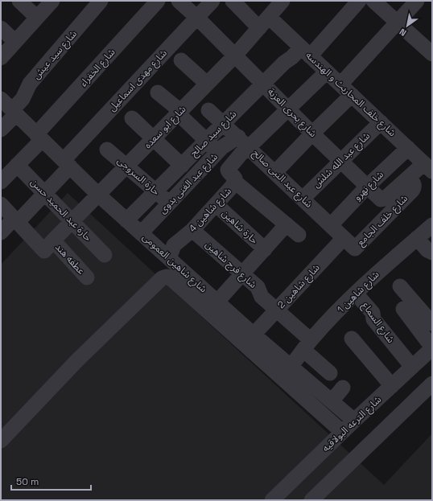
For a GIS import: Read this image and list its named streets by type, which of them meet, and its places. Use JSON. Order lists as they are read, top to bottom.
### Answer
{
  "streets": {
    "street": [
      "شارع سيد عيش",
      "شارع الخفراء",
      "شارع مهدى اسماعيل",
      "شارع خلف المحاريث و الهندسه",
      "شارع بحرى العزبة",
      "شارع ابو سعده",
      "شارع سيد صالح",
      "شارع عبد الله شلش",
      "حارة السروجى",
      "شارع عبد النبى صالح",
      "شارع عبد الغنى بدوى",
      "شارع نهرو",
      "حارة عبد الحميد حسن",
      "شارع شاهين 4",
      "شارع خلف الجامع",
      "حارة شاهين",
      "عطفه هند",
      "شارع شاهين العمومى",
      "شارع فرج شاهين",
      "شارع شاهين 2",
      "شارع شاهين 1",
      "شارع السماع",
      "شارع الترعه البولاقيه"
    ]
  },
  "crossings": [
    ["شارع سيد عيش", "شارع شاهين العمومى"],
    ["شارع الخفراء", "حارة عبد الحميد حسن"],
    ["شارع الخفراء", "شارع شاهين العمومى"],
    ["شارع مهدى اسماعيل", "شارع بحرى العزبة"],
    ["شارع مهدى اسماعيل", "حارة عبد الحميد حسن"],
    ["شارع مهدى اسماعيل", "عطفه هند"],
    ["شارع مهدى اسماعيل", "شارع شاهين العمومى"],
    ["شارع خلف المحاريث و الهندسه", "شارع ابو سعده"],
    ["شارع خلف المحاريث و الهندسه", "شارع سيد صالح"],
    ["شارع خلف المحاريث و الهندسه", "شارع عبد الله شلش"],
    ["شارع خلف المحاريث و الهندسه", "شارع نهرو"],
    ["شارع بحرى العزبة", "شارع ابو سعده"],
    ["شارع بحرى العزبة", "شارع سيد صالح"],
    ["شارع بحرى العزبة", "شارع عبد الله شلش"],
    ["شارع بحرى العزبة", "شارع نهرو"],
    ["شارع بحرى العزبة", "شارع خلف الجامع"],
    ["شارع ابو سعده", "حارة السروجى"],
    ["شارع ابو سعده", "حارة عبد الحميد حسن"],
    ["شارع ابو سعده", "عطفه هند"],
    ["شارع ابو سعده", "شارع شاهين العمومى"],
    ["شارع سيد صالح", "حارة السروجى"],
    ["شارع سيد صالح", "شارع عبد النبى صالح"],
    ["شارع سيد صالح", "شارع شاهين العمومى"],
    ["شارع عبد الله شلش", "شارع عبد النبى صالح"],
    ["حارة السروجى", "شارع عبد الغنى بدوى"],
    ["شارع عبد النبى صالح", "شارع عبد الغنى بدوى"],
    ["شارع عبد النبى صالح", "شارع نهرو"],
    ["شارع عبد النبى صالح", "شارع شاهين 4"],
    ["شارع عبد النبى صالح", "شارع خلف الجامع"],
    ["شارع عبد النبى صالح", "شارع شاهين 2"],
    ["شارع عبد الغنى بدوى", "شارع شاهين 4"],
    ["شارع عبد الغنى بدوى", "شارع شاهين العمومى"],
    ["شارع شاهين 4", "حارة شاهين"],
    ["شارع شاهين 4", "شارع شاهين العمومى"],
    ["شارع شاهين 4", "شارع فرج شاهين"],
    ["شارع شاهين العمومى", "شارع شاهين 2"],
    ["شارع شاهين العمومى", "شارع شاهين 1"],
    ["شارع شاهين العمومى", "شارع الترعه البولاقيه"],
    ["شارع فرج شاهين", "شارع شاهين 2"],
    ["شارع فرج شاهين", "شارع شاهين 1"],
    ["شارع شاهين 1", "شارع السماع"],
    ["شارع السماع", "شارع الترعه البولاقيه"]
  ],
  "scale_bar": "50 m",
  "north": "bottom left"
}
